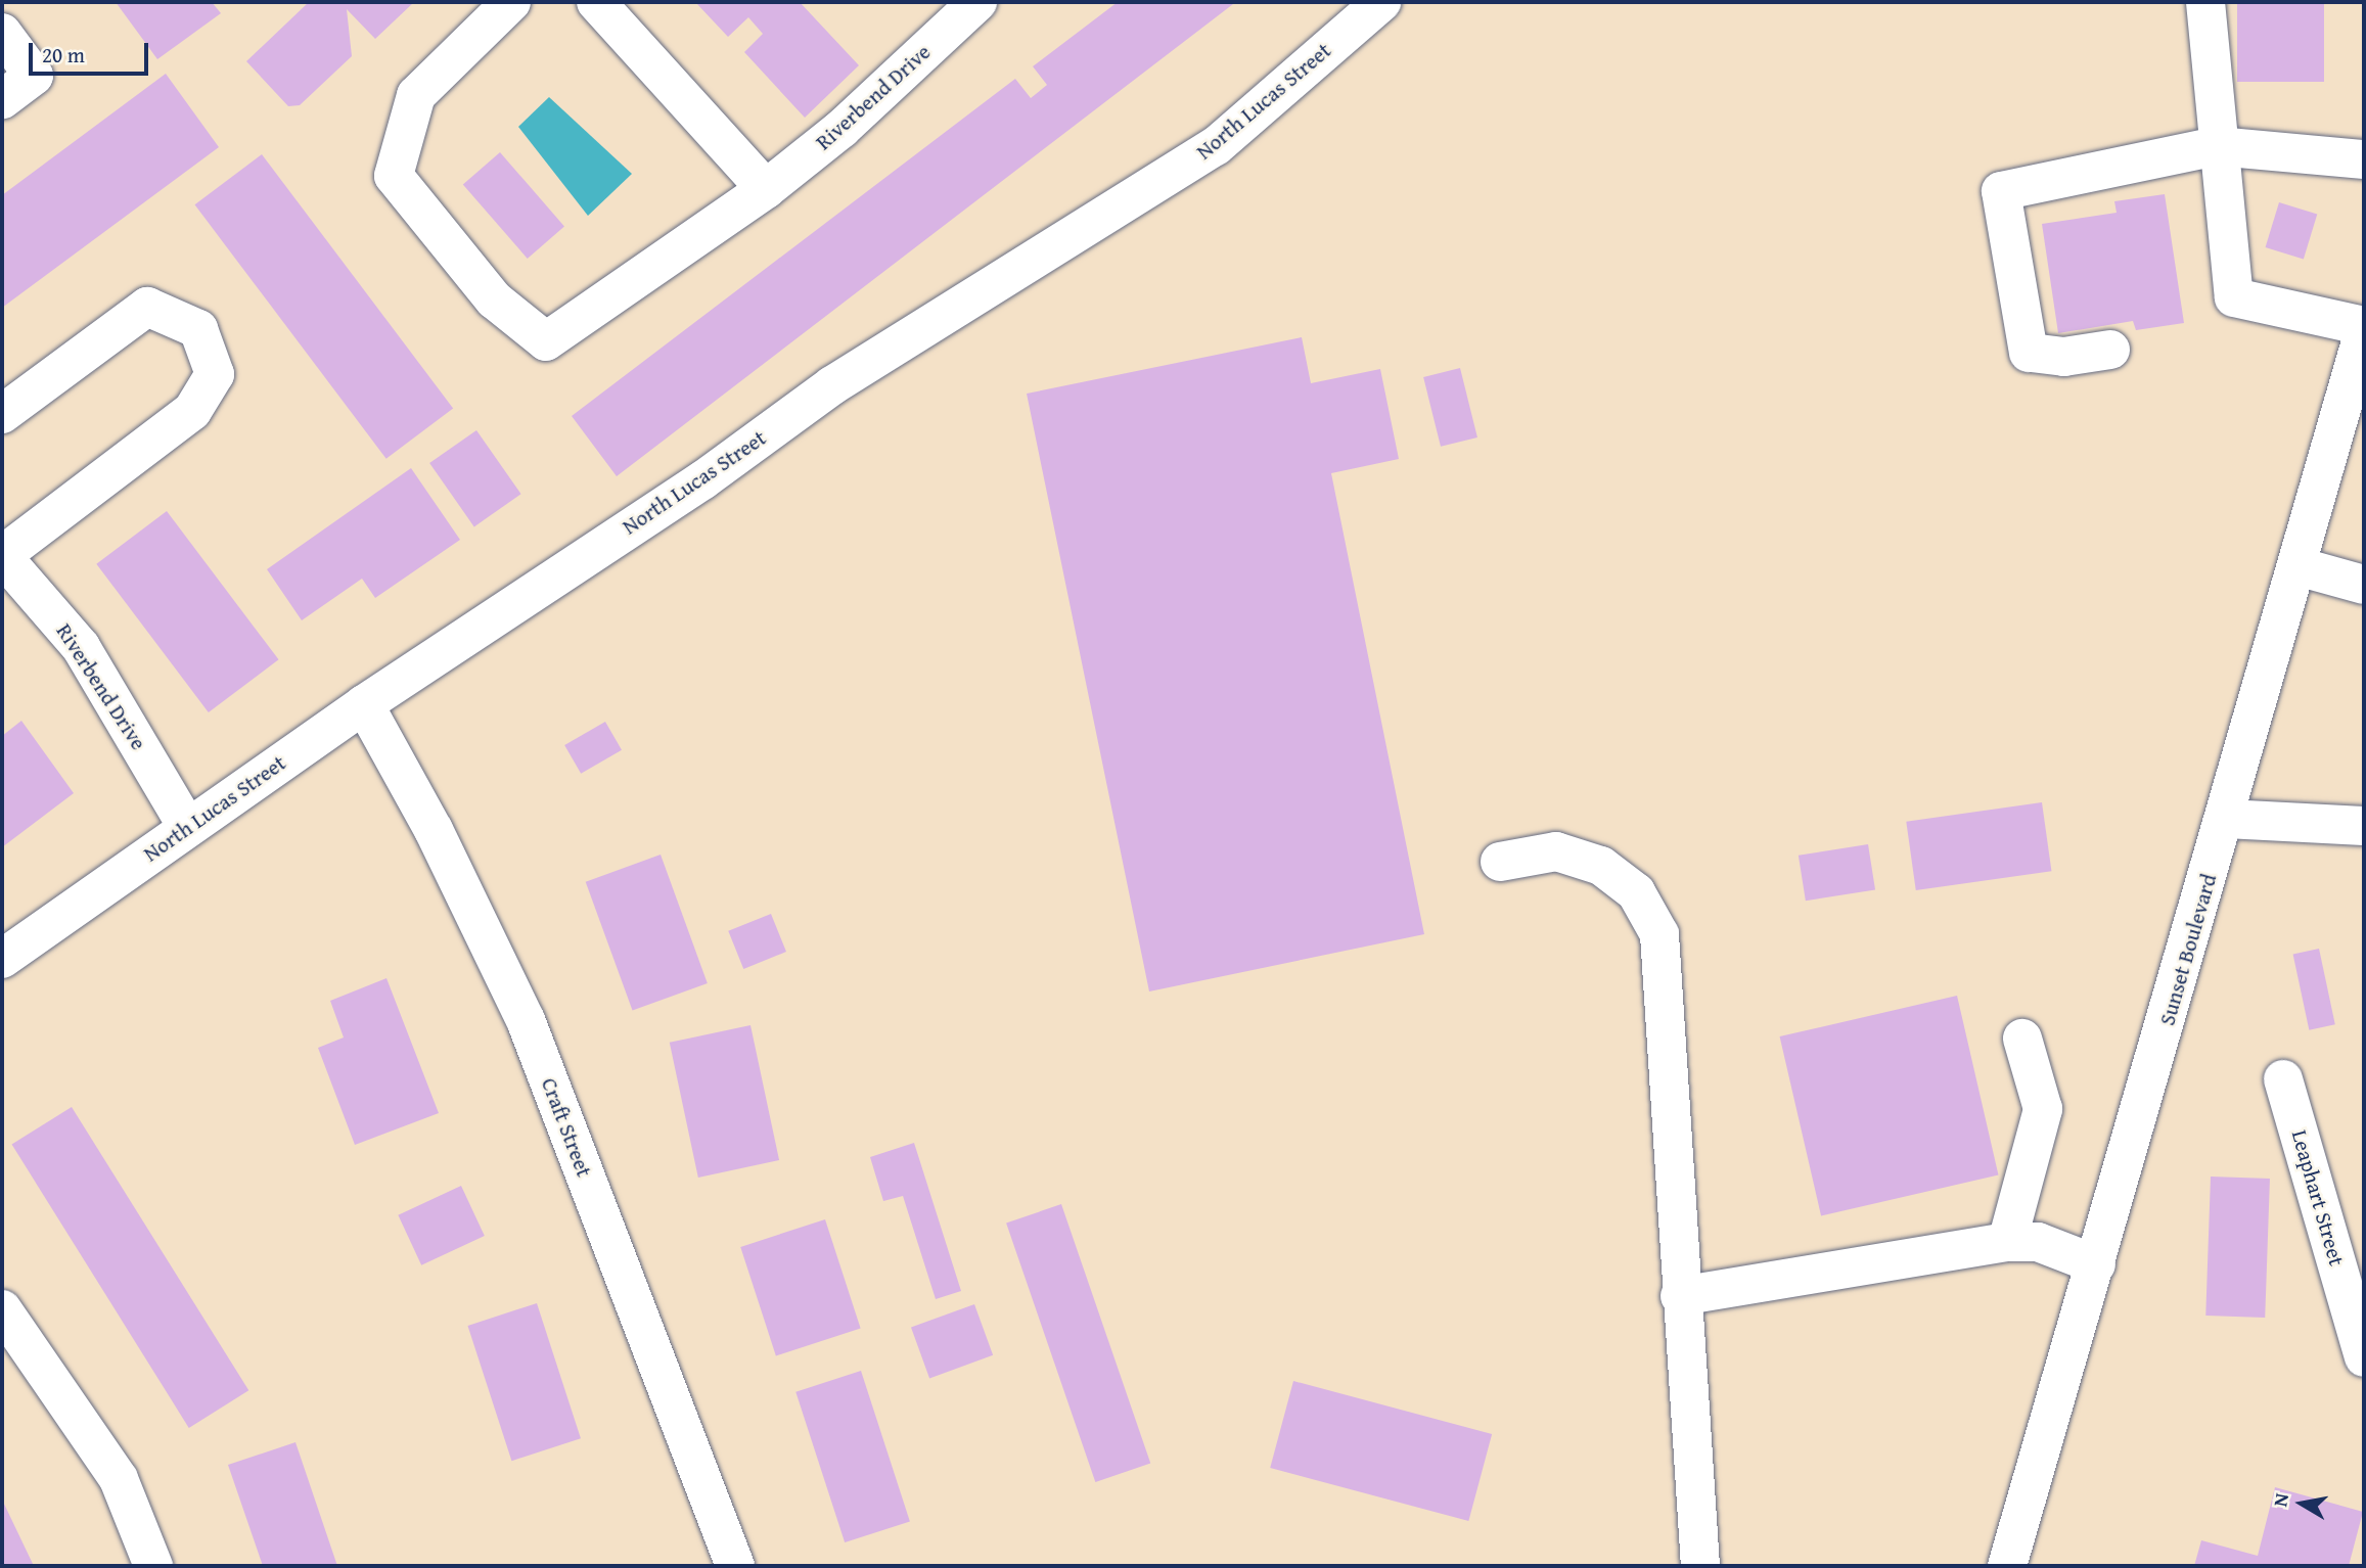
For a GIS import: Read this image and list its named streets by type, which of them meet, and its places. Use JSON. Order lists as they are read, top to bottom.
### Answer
{
  "streets": {
    "street": [
      "Riverbend Drive",
      "North Lucas Street",
      "Sunset Boulevard",
      "Craft Street",
      "Leaphart Street"
    ]
  },
  "crossings": [
    ["Riverbend Drive", "North Lucas Street"],
    ["North Lucas Street", "Craft Street"]
  ],
  "scale_bar": "20 m",
  "north": "left"
}
